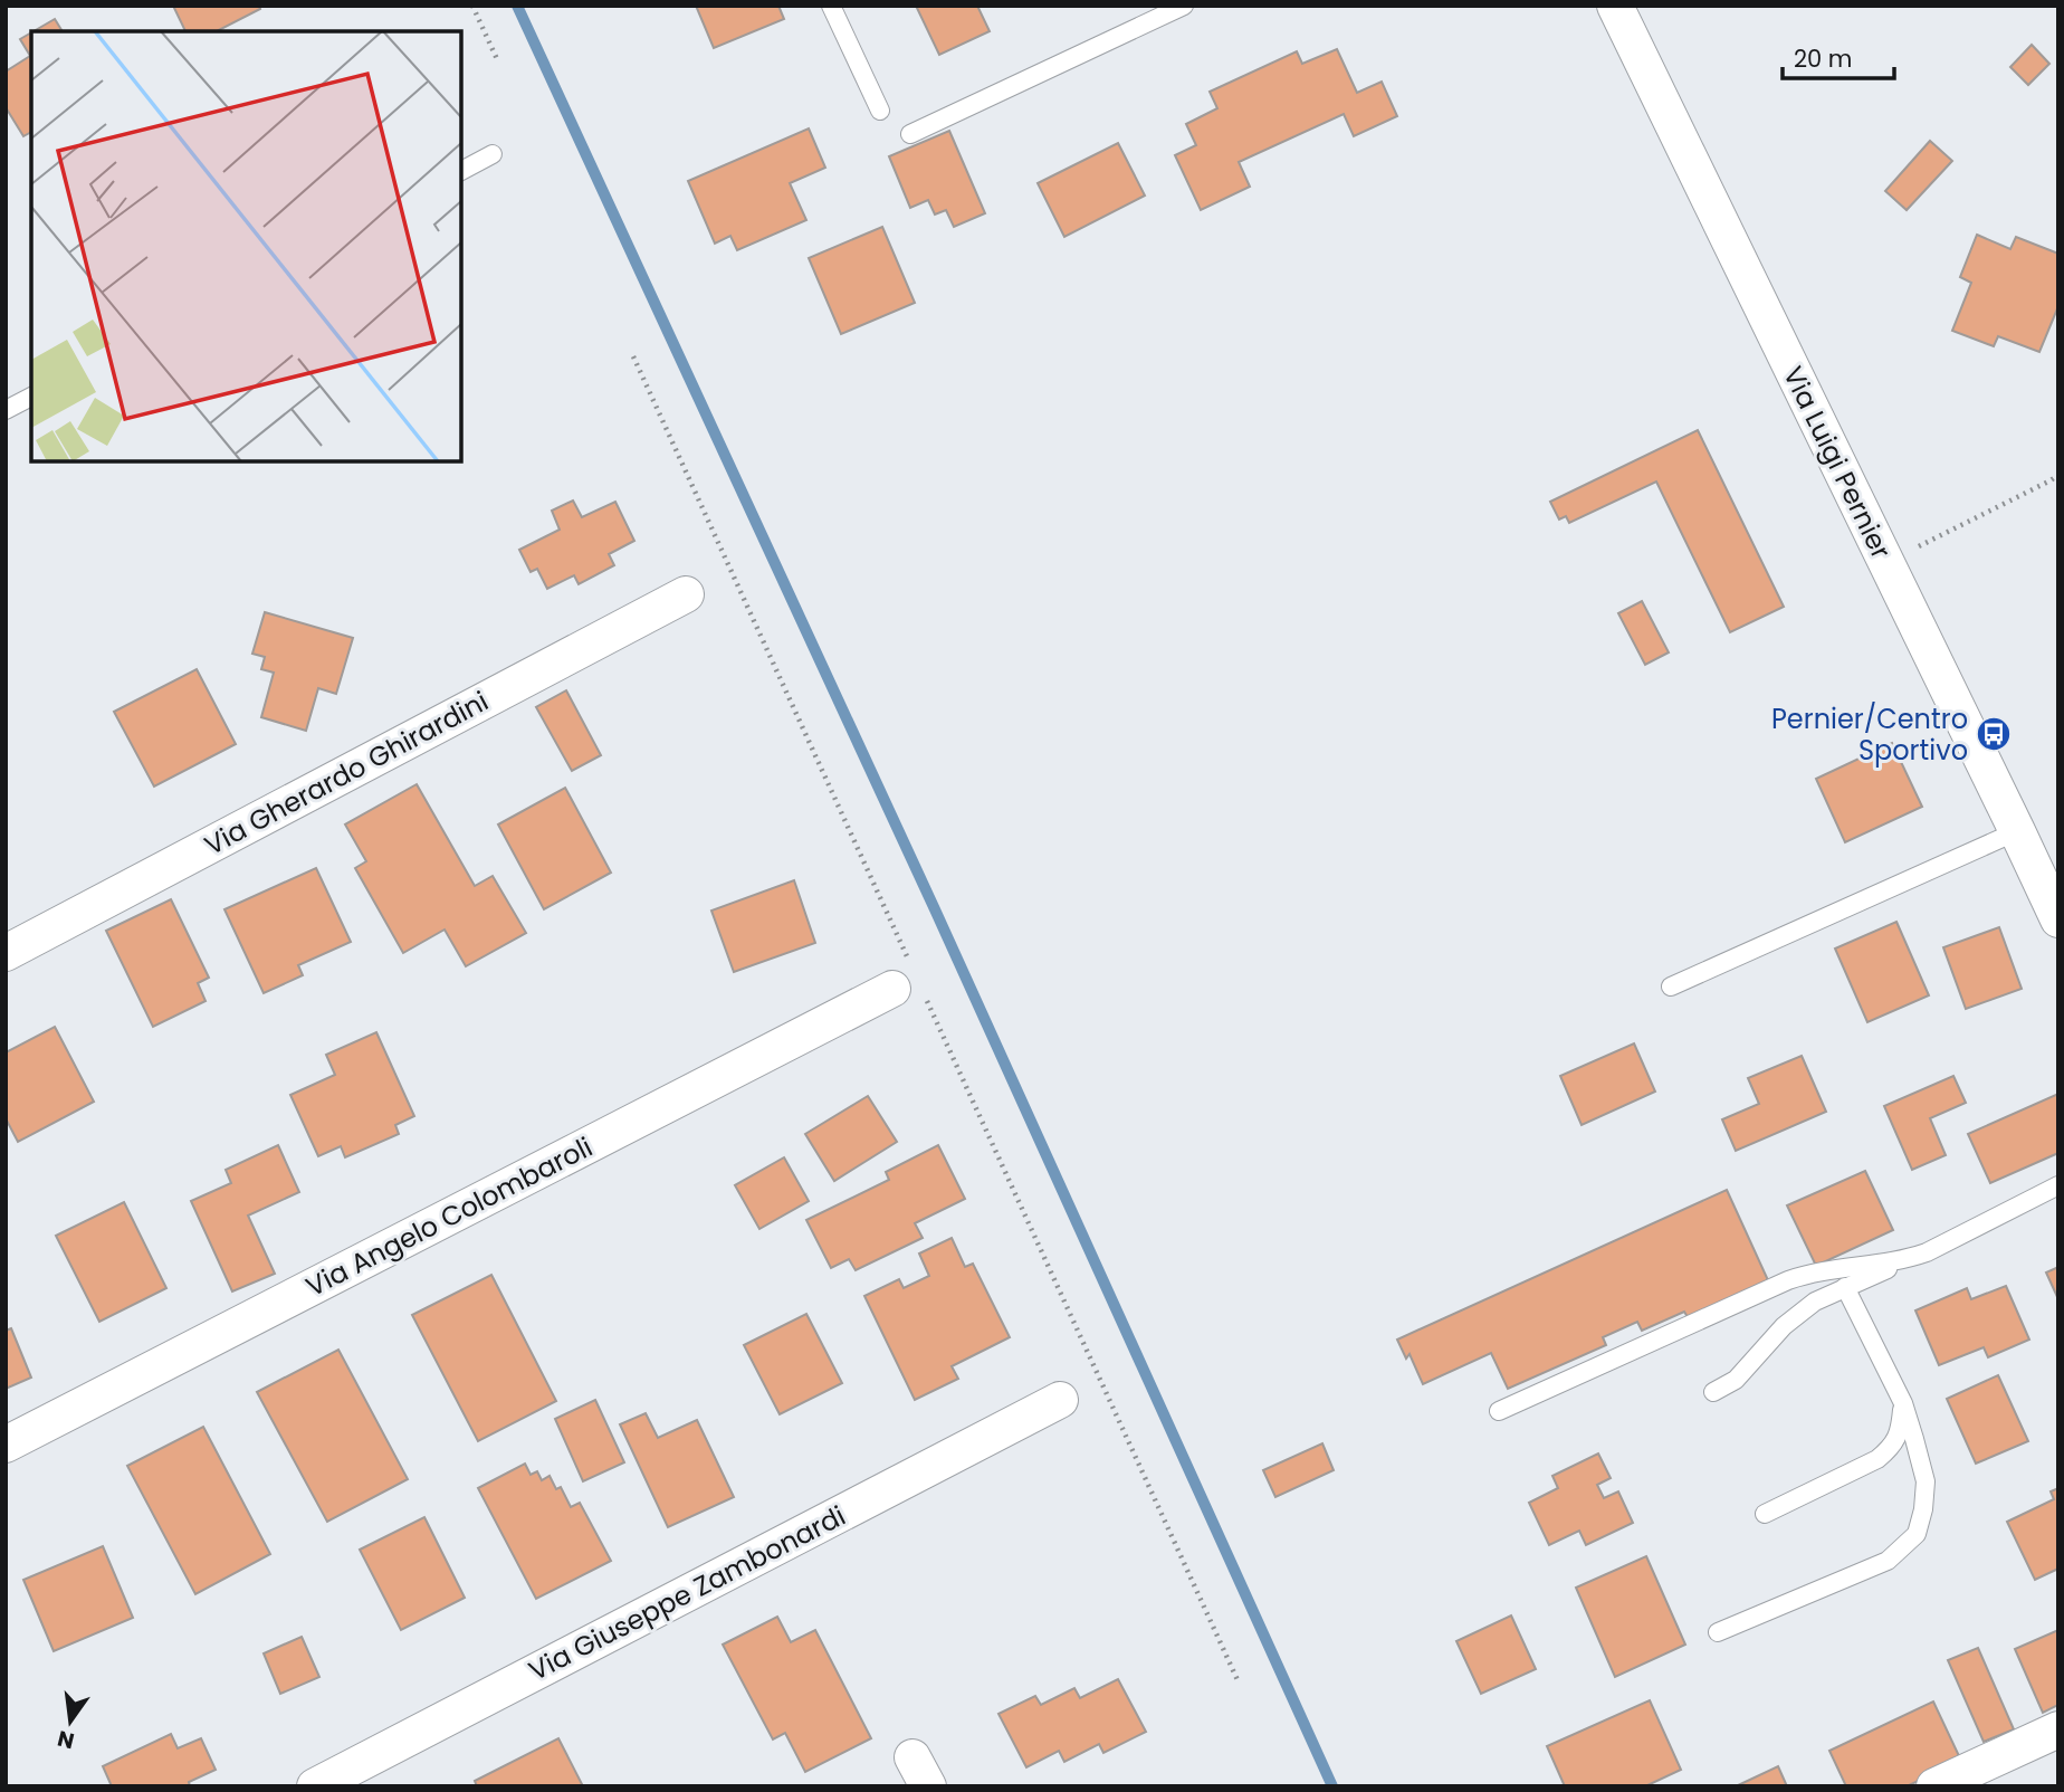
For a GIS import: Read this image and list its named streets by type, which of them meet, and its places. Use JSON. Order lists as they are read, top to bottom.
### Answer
{
  "streets": {
    "street": [
      "Via Luigi Pernier",
      "Via Gherardo Ghirardini",
      "Via Angelo Colombaroli",
      "Via Giuseppe Zambonardi"
    ]
  },
  "places": {
    "bus stop": ["Pernier/Centro Sportivo"]
  },
  "scale_bar": "20 m",
  "north": "bottom"
}
